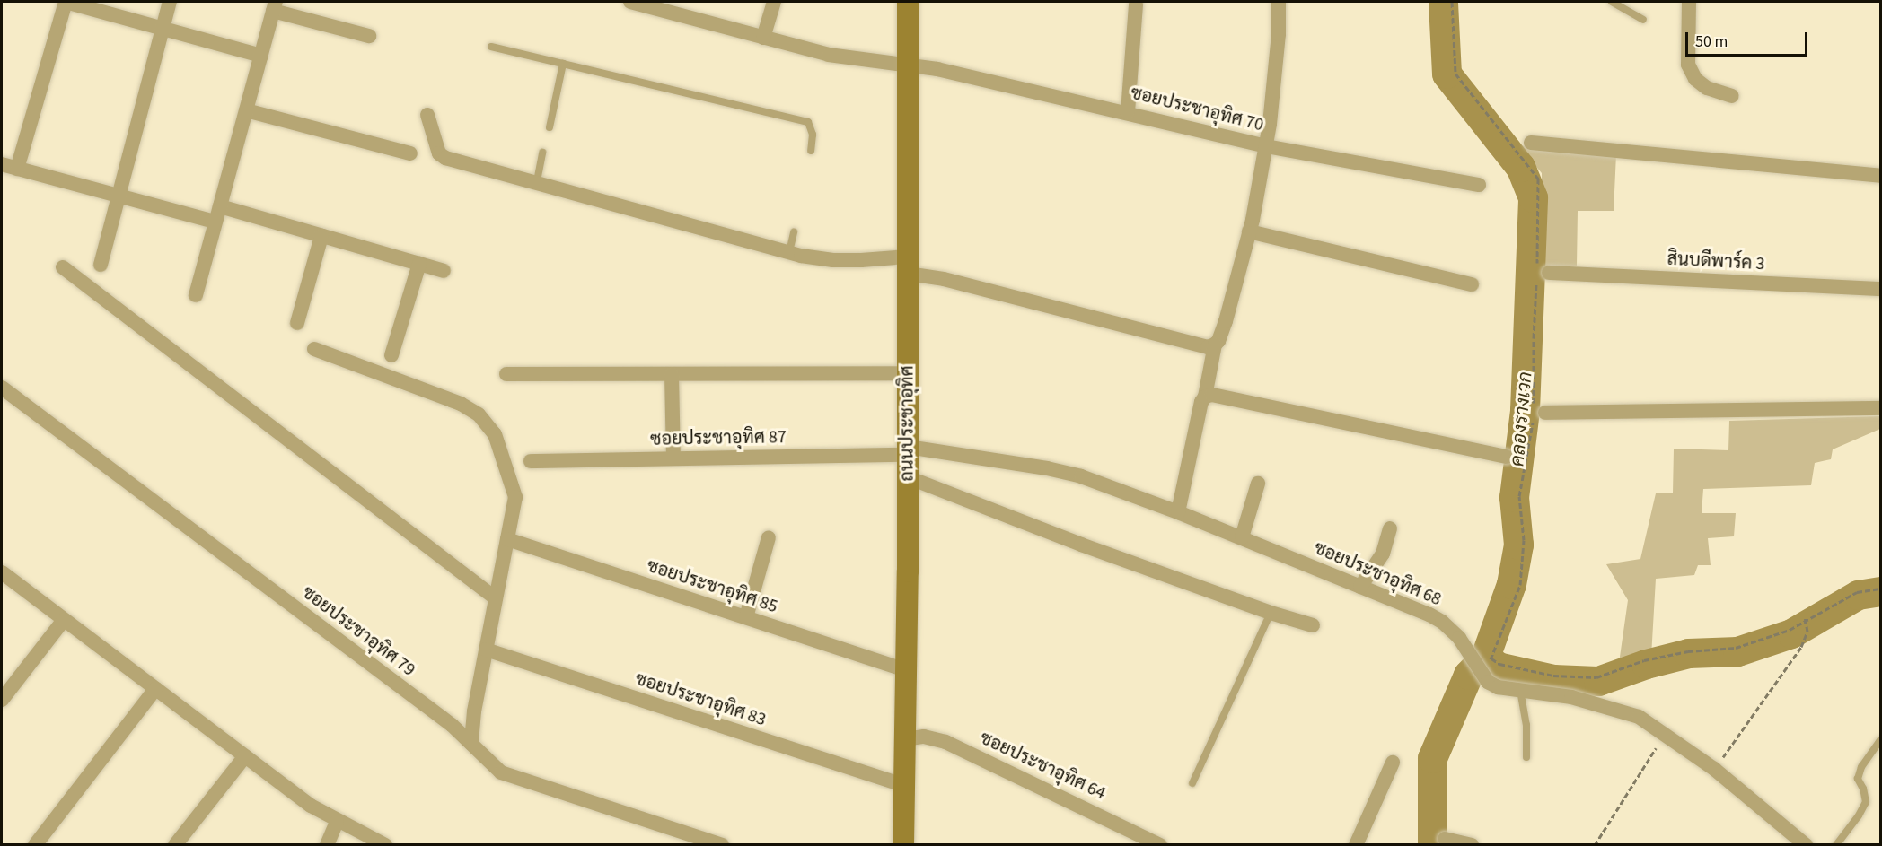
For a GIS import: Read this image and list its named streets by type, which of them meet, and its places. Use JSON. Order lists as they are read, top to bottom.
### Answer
{
  "streets": {
    "main road": ["ถนนประชาอุทิศ"],
    "street": [
      "ซอยประชาอุทิศ 70",
      "สินบดีพาร์ค 3",
      "ซอยประชาอุทิศ 87",
      "ซอยประชาอุทิศ 68",
      "ซอยประชาอุทิศ 85",
      "ซอยประชาอุทิศ 79",
      "ซอยประชาอุทิศ 83",
      "ซอยประชาอุทิศ 64"
    ]
  },
  "crossings": [
    ["ซอยประชาอุทิศ 70", "ถนนประชาอุทิศ"],
    ["ถนนประชาอุทิศ", "ซอยประชาอุทิศ 87"],
    ["ถนนประชาอุทิศ", "ซอยประชาอุทิศ 68"],
    ["ถนนประชาอุทิศ", "ซอยประชาอุทิศ 85"],
    ["ถนนประชาอุทิศ", "ซอยประชาอุทิศ 83"],
    ["ถนนประชาอุทิศ", "ซอยประชาอุทิศ 64"],
    ["ซอยประชาอุทิศ 87", "ซอยประชาอุทิศ 68"]
  ],
  "water": ["คลองรางเวก"],
  "scale_bar": "50 m"
}
